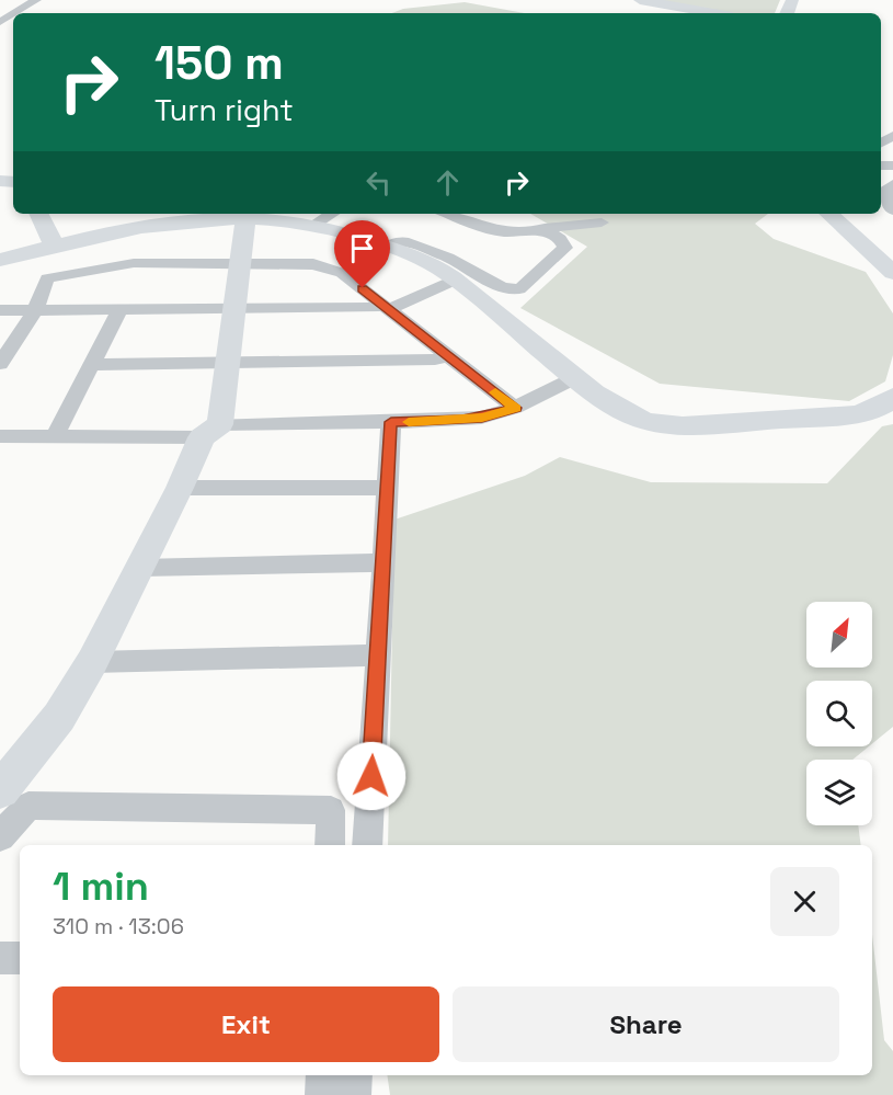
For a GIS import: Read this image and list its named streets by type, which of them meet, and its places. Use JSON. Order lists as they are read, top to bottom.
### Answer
{
  "north": "top right",
  "page": {
    "turn": ["150 m", "Turn right"],
    "heading": ["1 min", "310 m · 13:06"],
    "buttons": ["Exit", "Share"]
  }
}
